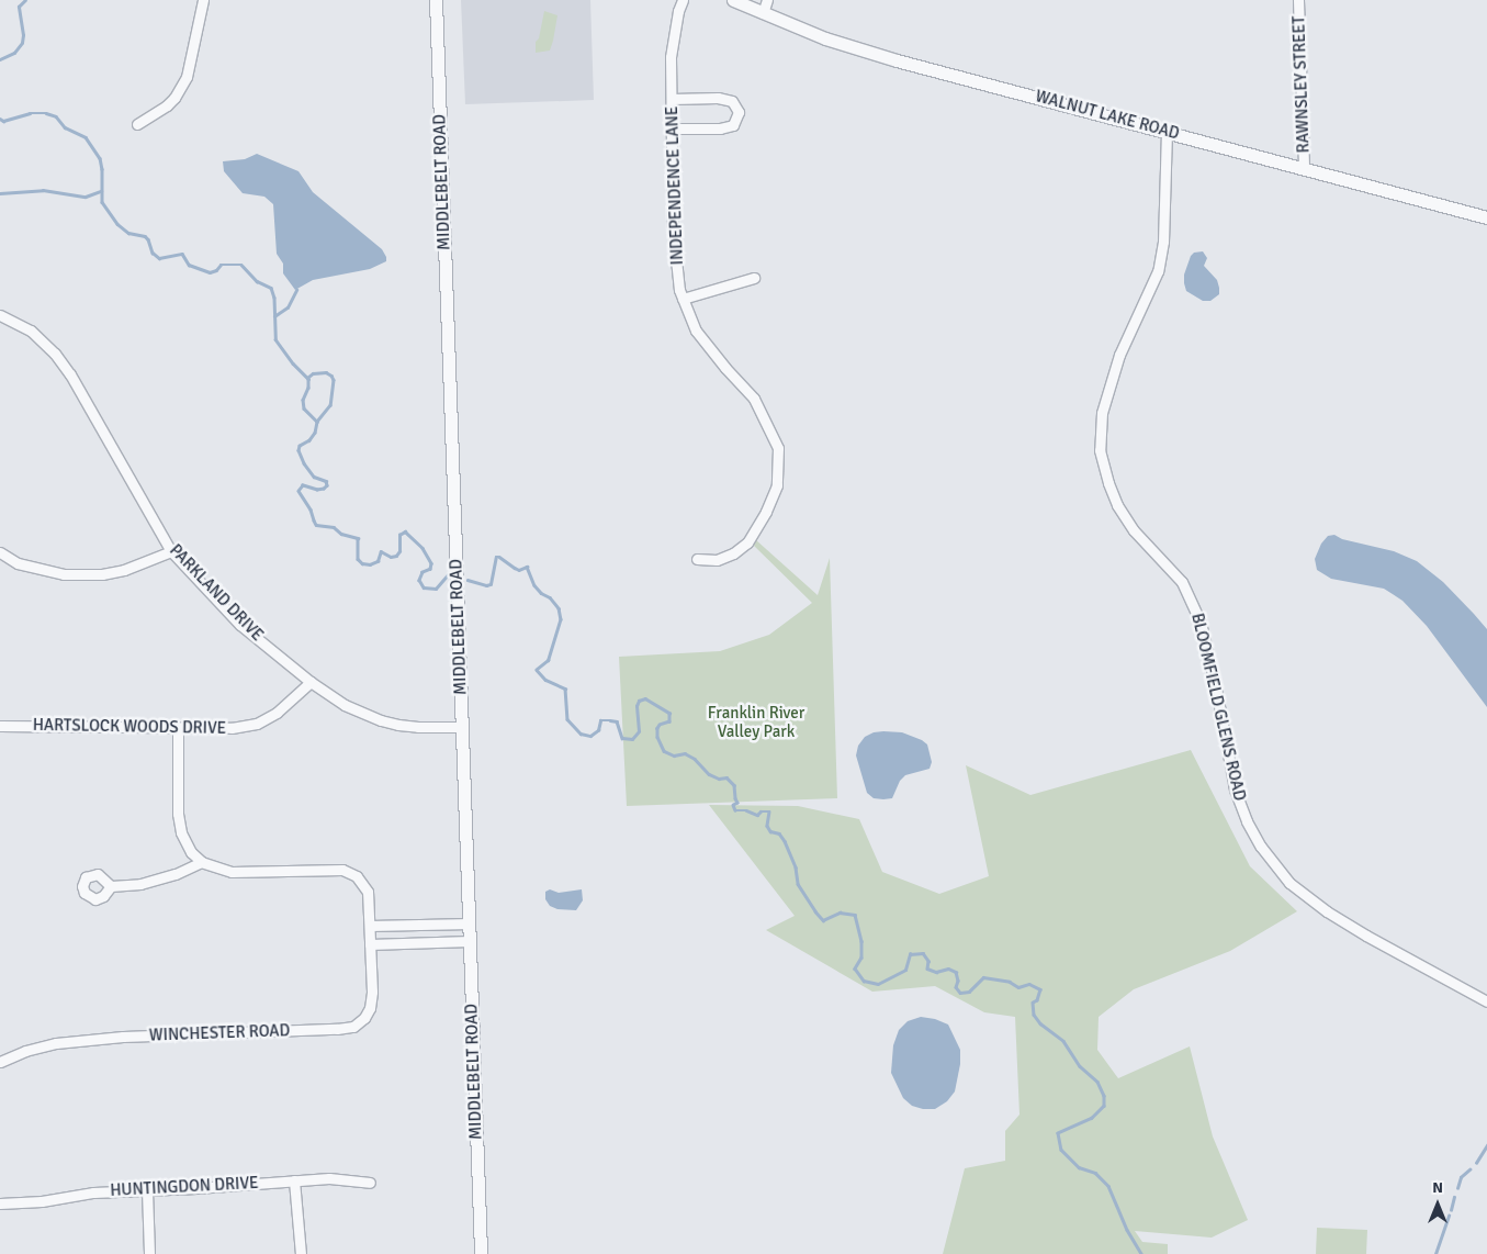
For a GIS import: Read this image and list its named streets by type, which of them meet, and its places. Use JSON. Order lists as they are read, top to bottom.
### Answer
{
  "streets": {
    "street": [
      "RAWNSLEY STREET",
      "WALNUT LAKE ROAD",
      "MIDDLEBELT ROAD",
      "INDEPENDENCE LANE",
      "PARKLAND DRIVE",
      "BLOOMFIELD GLENS ROAD",
      "HARTSLOCK WOODS DRIVE",
      "WINCHESTER ROAD",
      "HUNTINGDON DRIVE"
    ]
  },
  "crossings": [
    ["RAWNSLEY STREET", "WALNUT LAKE ROAD"],
    ["WALNUT LAKE ROAD", "BLOOMFIELD GLENS ROAD"],
    ["MIDDLEBELT ROAD", "PARKLAND DRIVE"],
    ["PARKLAND DRIVE", "HARTSLOCK WOODS DRIVE"]
  ],
  "parks": ["Franklin River Valley Park"],
  "north": "top"
}
